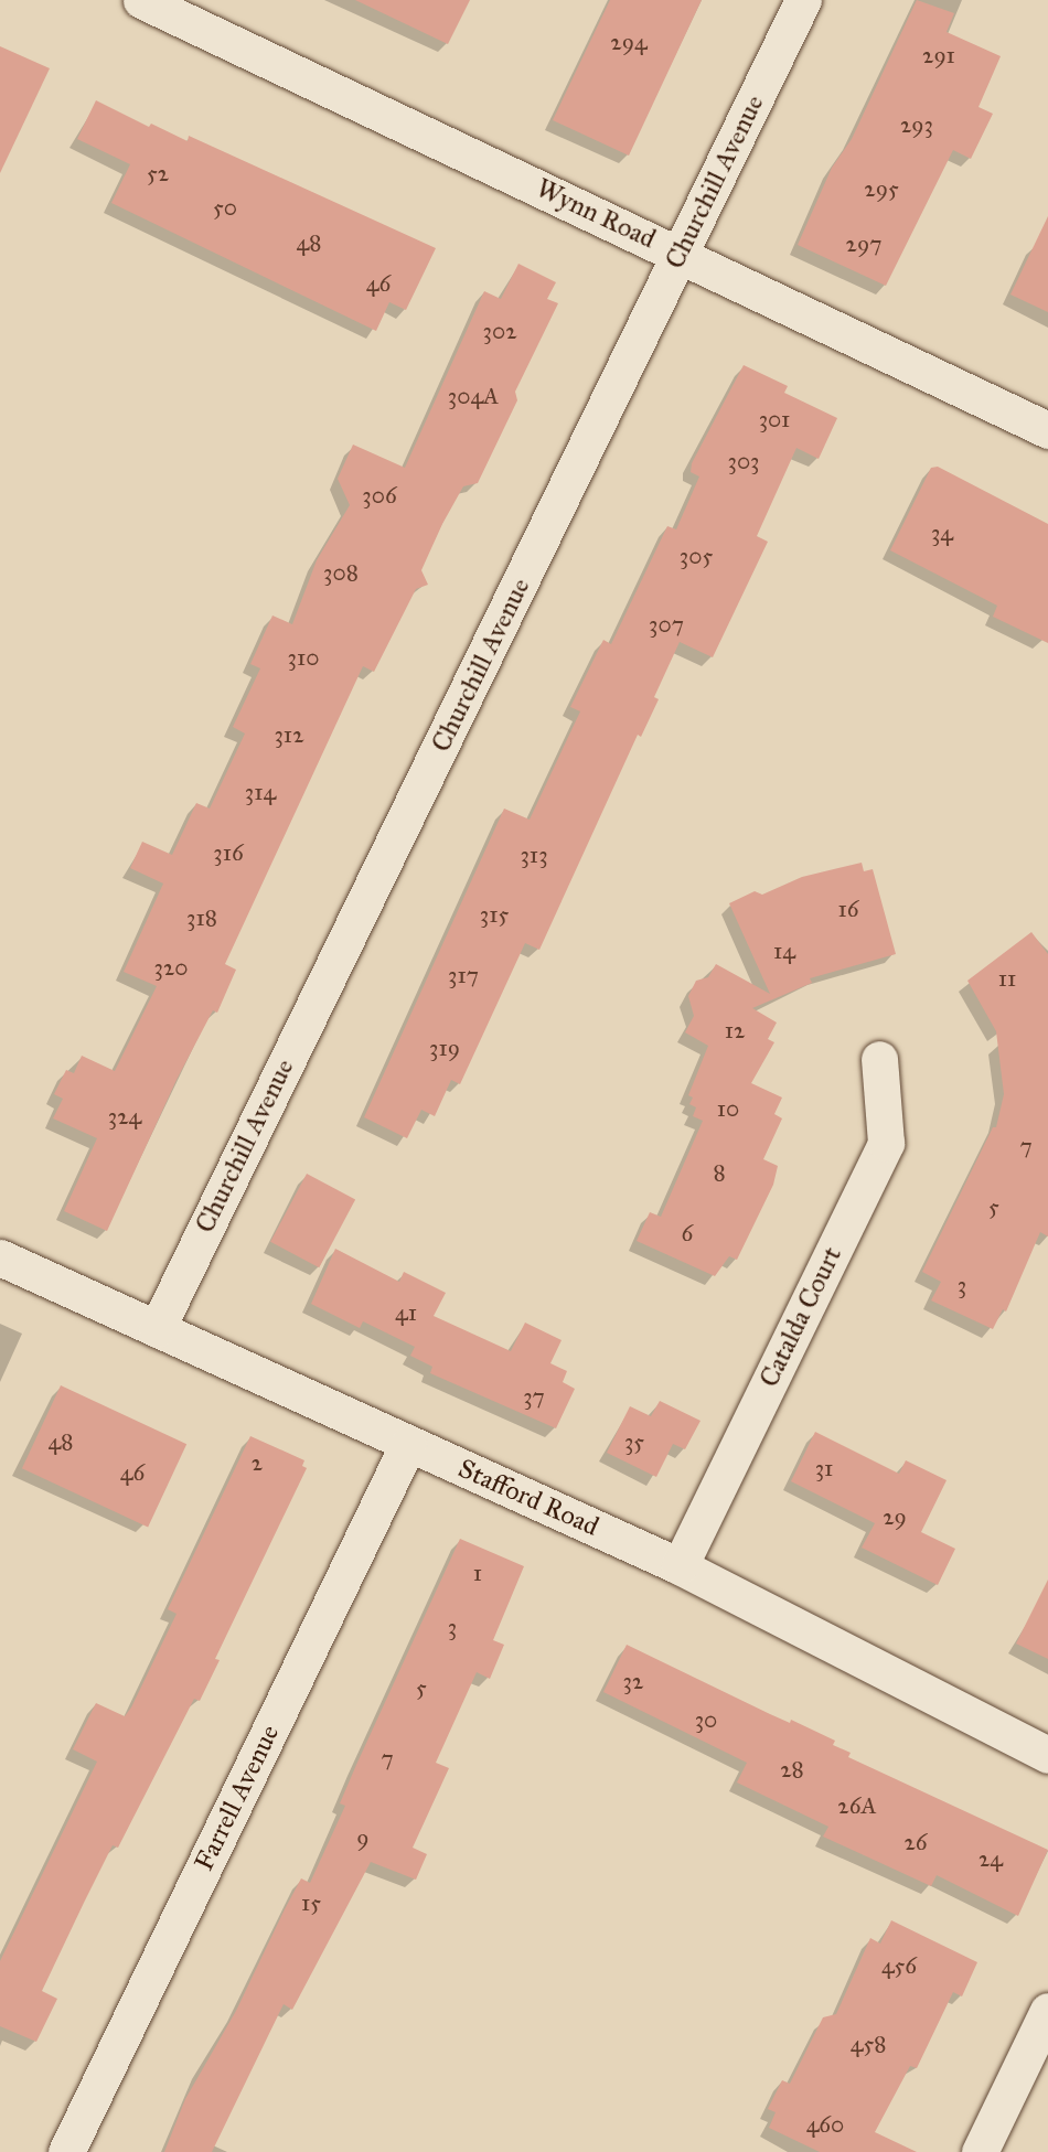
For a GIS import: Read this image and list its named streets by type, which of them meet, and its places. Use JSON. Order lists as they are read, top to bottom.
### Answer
{
  "streets": {
    "street": [
      "Churchill Avenue",
      "Wynn Road",
      "Catalda Court",
      "Stafford Road",
      "Farrell Avenue"
    ]
  },
  "crossings": [
    ["Churchill Avenue", "Wynn Road"],
    ["Churchill Avenue", "Stafford Road"],
    ["Catalda Court", "Stafford Road"],
    ["Stafford Road", "Farrell Avenue"]
  ],
  "house_numbers": [
    "294",
    "291",
    "293",
    "52",
    "295",
    "50",
    "48",
    "297",
    "46",
    "302",
    "304A",
    "301",
    "303",
    "306",
    "34",
    "305",
    "308",
    "307",
    "310",
    "312",
    "314",
    "316",
    "313",
    "16",
    "315",
    "318",
    "14",
    "320",
    "317",
    "11",
    "12",
    "319",
    "10",
    "324",
    "7",
    "8",
    "5",
    "6",
    "3",
    "41",
    "37",
    "48",
    "35",
    "2",
    "31",
    "46",
    "29",
    "1",
    "3",
    "32",
    "5",
    "30",
    "7",
    "28",
    "26A",
    "9",
    "26",
    "24",
    "15",
    "456",
    "458",
    "460"
  ]
}
